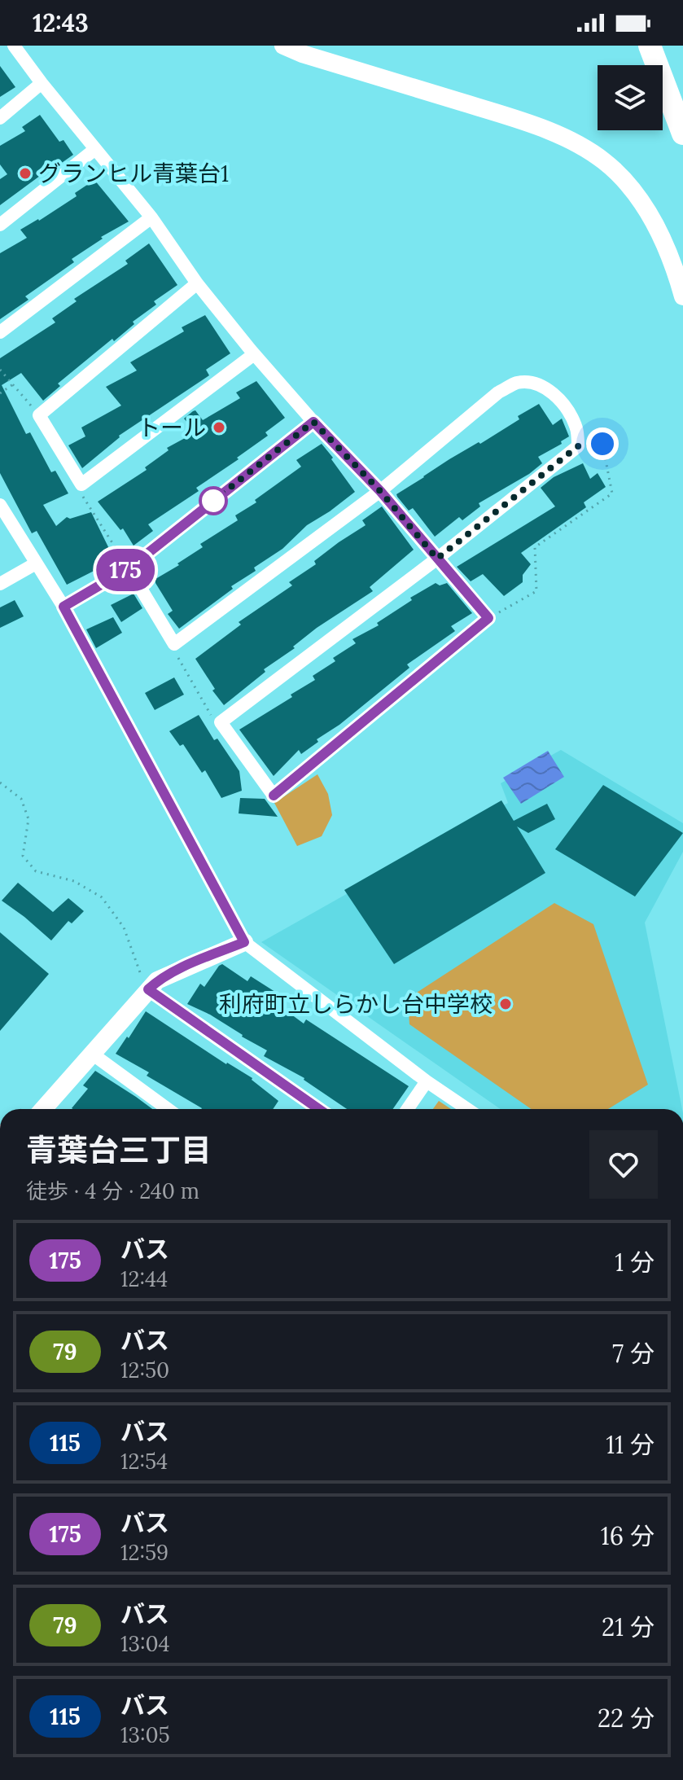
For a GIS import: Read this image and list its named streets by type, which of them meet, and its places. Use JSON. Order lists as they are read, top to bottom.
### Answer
{
  "places": ["グランヒル青葉台1", "トール", "利府町立しらかし台中学校"],
  "lines": ["bus line 175"],
  "page": {
    "status": "12:43",
    "on_map": "175",
    "heading": ["青葉台三丁目", "徒歩 · 4 分 · 240 m"],
    "list": [
      {
        "mark": "175",
        "name": "バス",
        "note": "12:44",
        "value": "1 分"
      },
      {
        "mark": "79",
        "name": "バス",
        "note": "12:50",
        "value": "7 分"
      },
      {
        "mark": "115",
        "name": "バス",
        "note": "12:54",
        "value": "11 分"
      },
      {
        "mark": "175",
        "name": "バス",
        "note": "12:59",
        "value": "16 分"
      },
      {
        "mark": "79",
        "name": "バス",
        "note": "13:04",
        "value": "21 分"
      },
      {
        "mark": "115",
        "name": "バス",
        "note": "13:05",
        "value": "22 分"
      }
    ]
  }
}
